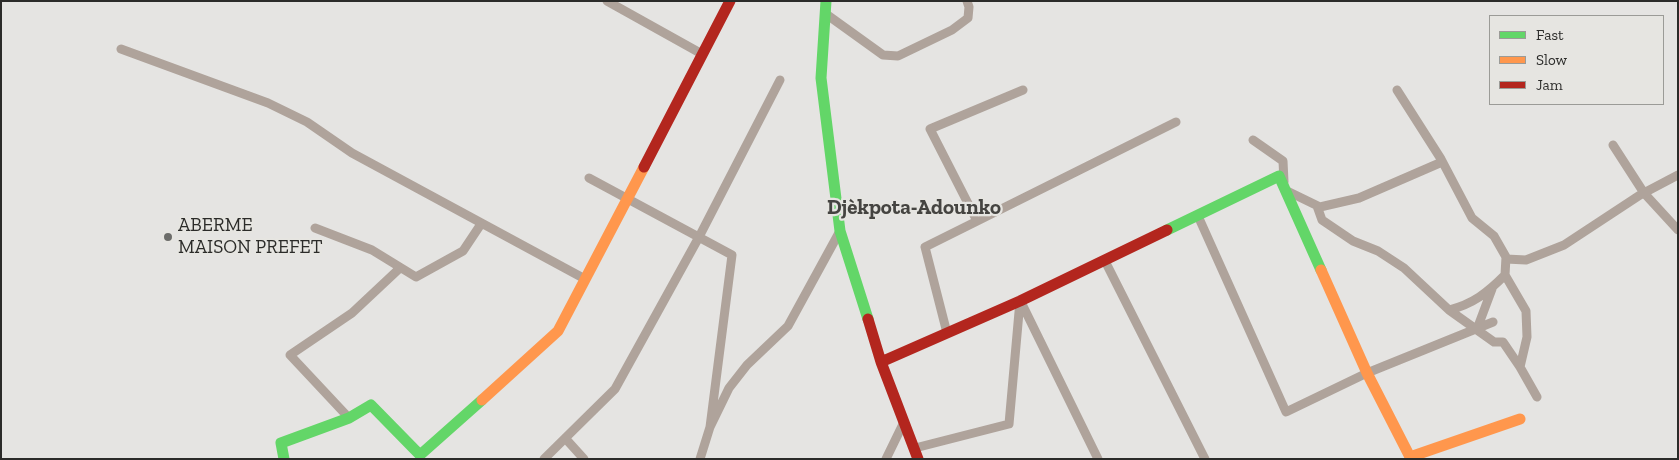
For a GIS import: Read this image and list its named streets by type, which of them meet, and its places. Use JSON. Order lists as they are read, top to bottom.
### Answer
{
  "districts": ["Djèkpota-Adounko"],
  "places": ["ABERME MAISON PREFET"],
  "legend": ["Fast", "Slow", "Jam"]
}
